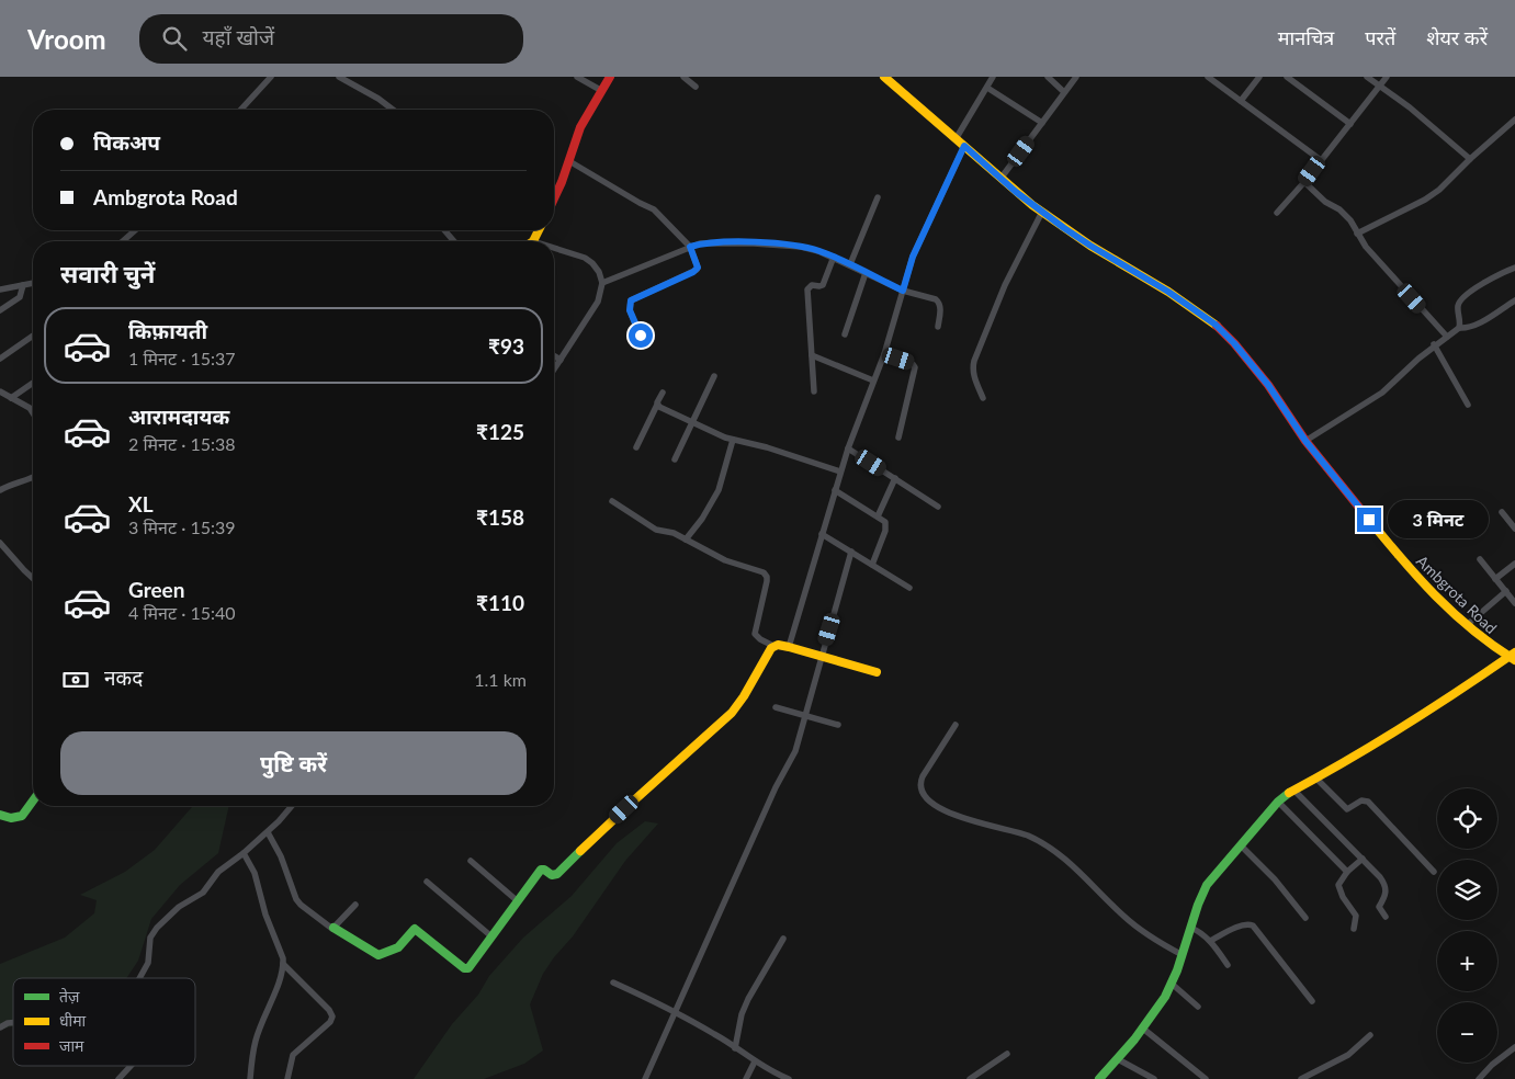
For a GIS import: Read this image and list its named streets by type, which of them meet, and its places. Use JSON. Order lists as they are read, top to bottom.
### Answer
{
  "streets": {
    "street": ["Ambgrota Road"]
  },
  "legend": ["तेज़", "धीमा", "जाम"],
  "page": {
    "header": "Vroom",
    "search": "यहाँ खोजें",
    "nav": ["मानचित्र", "परतें", "शेयर करें"],
    "banner": ["पिकअप", "Ambgrota Road"],
    "heading": "सवारी चुनें",
    "list": [
      {
        "name": "किफ़ायती",
        "note": "1 मिनट · 15:37",
        "value": "₹93"
      },
      {
        "name": "आरामदायक",
        "note": "2 मिनट · 15:38",
        "value": "₹125"
      },
      {
        "name": "XL",
        "note": "3 मिनट · 15:39",
        "value": "₹158"
      },
      {
        "name": "Green",
        "note": "4 मिनट · 15:40",
        "value": "₹110"
      }
    ],
    "bubble": "3 मिनट",
    "pay": ["नकद", "1.1 km"],
    "buttons": "पुष्टि करें",
    "map_buttons": ["+", "−"]
  }
}
